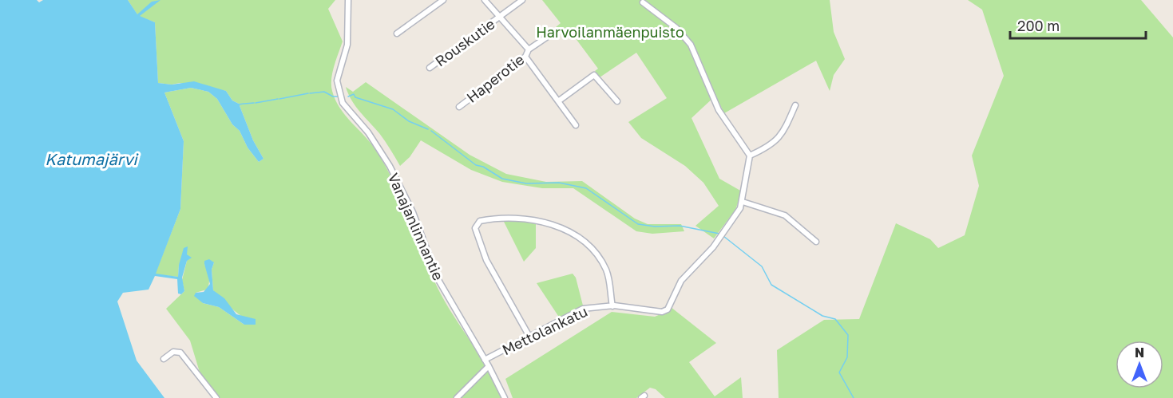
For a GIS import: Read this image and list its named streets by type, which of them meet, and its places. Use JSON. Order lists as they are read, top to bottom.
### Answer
{
  "streets": {
    "street": [
      "Rouskutie",
      "Haperotie",
      "Vanajanlinnantie",
      "Mettolankatu"
    ]
  },
  "crossings": [
    ["Vanajanlinnantie", "Mettolankatu"]
  ],
  "water": ["Katumajärvi"],
  "parks": ["Harvoilanmäenpuisto"],
  "scale_bar": "200 m",
  "north": "top"
}
